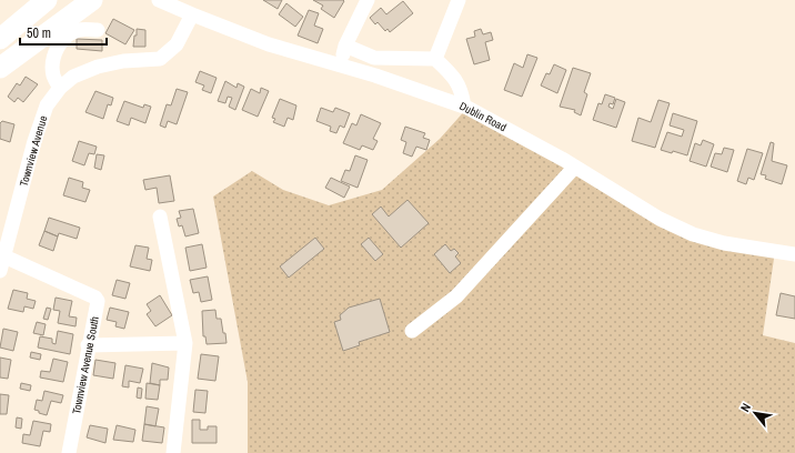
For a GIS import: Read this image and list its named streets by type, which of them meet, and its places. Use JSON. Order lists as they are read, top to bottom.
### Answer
{
  "streets": {
    "street": ["Dublin Road", "Townview Avenue", "Townview Avenue South"]
  },
  "crossings": [
    ["Dublin Road", "Townview Avenue"],
    ["Townview Avenue", "Townview Avenue South"]
  ],
  "scale_bar": "50 m",
  "north": "top left"
}
